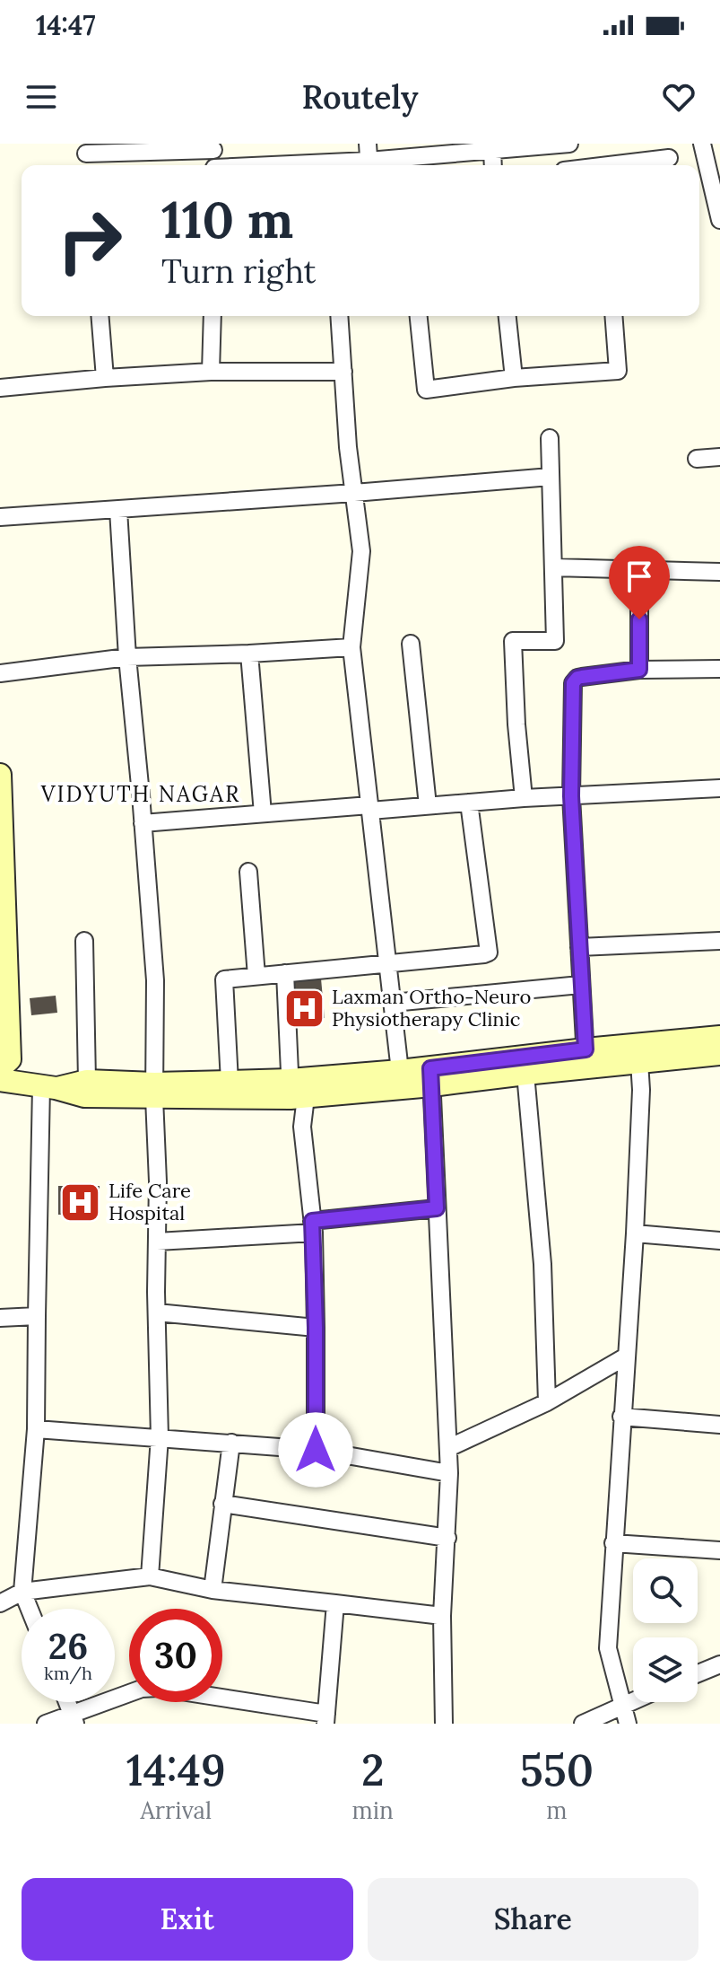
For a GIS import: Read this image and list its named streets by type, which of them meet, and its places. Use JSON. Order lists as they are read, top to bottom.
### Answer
{
  "districts": ["VIDYUTH NAGAR"],
  "places": {
    "hospital": ["Laxman Ortho-Neuro Physiotherapy Clinic", "Life Care Hospital"]
  },
  "page": {
    "status": "14:47",
    "header": "Routely",
    "turn": ["110 m", "Turn right"],
    "speed": "26 km/h",
    "limit": "30",
    "eta": [
      "14:49",
      "Arrival",
      "2",
      "min",
      "550",
      "m"
    ],
    "buttons": ["Exit", "Share"]
  }
}
